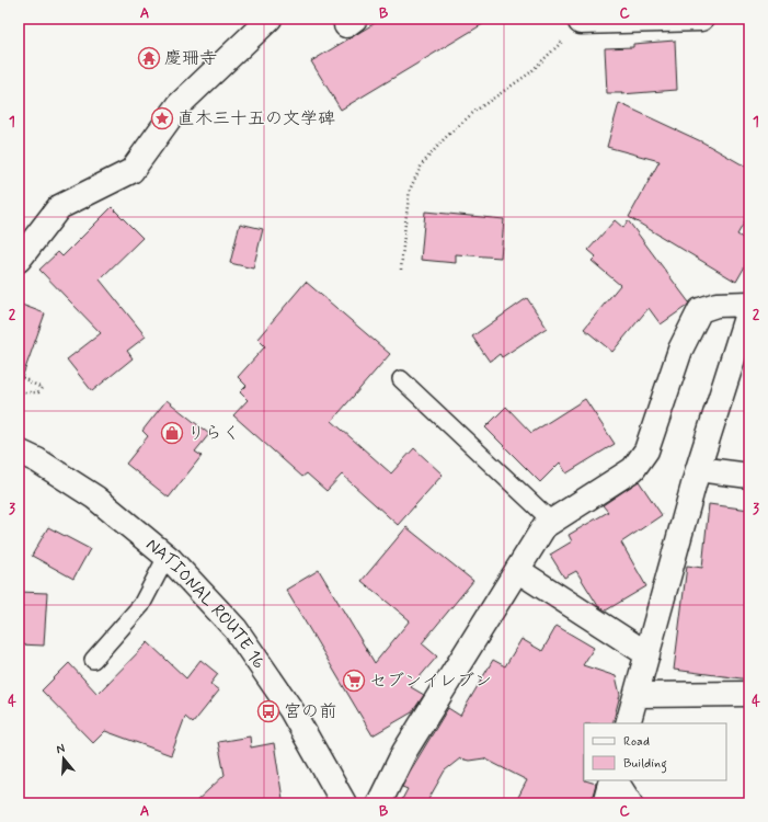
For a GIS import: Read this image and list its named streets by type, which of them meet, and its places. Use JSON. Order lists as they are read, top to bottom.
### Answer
{
  "streets": {
    "main road": ["NATIONAL ROUTE 16"]
  },
  "places": {
    "temple": ["慶珊寺"],
    "place": ["直木三十五の文学碑"],
    "shop": ["りらく"],
    "supermarket": ["セブンイレブン"],
    "bus stop": ["宮の前"]
  },
  "legend": ["Road", "Building"],
  "north": "top",
  "grid": {
    "columns": ["A", "B", "C"],
    "rows": [
      "1",
      "2",
      "3",
      "4"
    ]
  }
}
